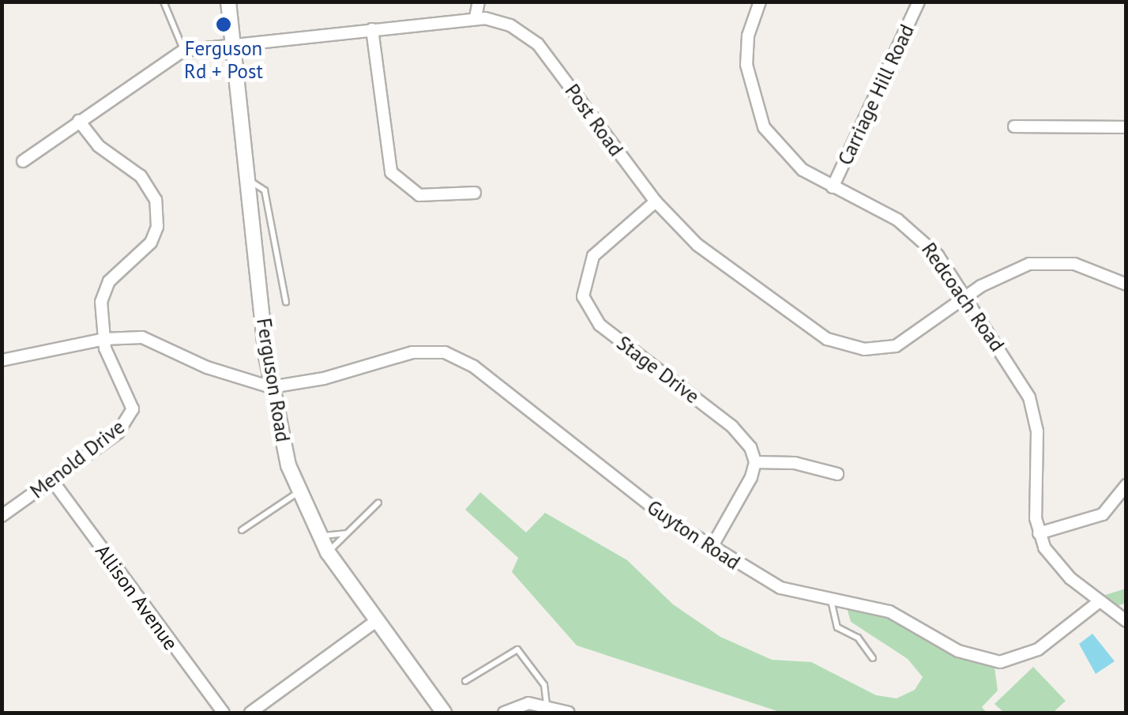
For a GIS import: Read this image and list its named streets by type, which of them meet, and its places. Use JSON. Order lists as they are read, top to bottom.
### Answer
{
  "streets": {
    "street": [
      "Carriage Hill Road",
      "Post Road",
      "Redcoach Road",
      "Stage Drive",
      "Ferguson Road",
      "Menold Drive",
      "Guyton Road",
      "Allison Avenue"
    ]
  },
  "crossings": [
    ["Carriage Hill Road", "Redcoach Road"],
    ["Post Road", "Redcoach Road"],
    ["Post Road", "Stage Drive"],
    ["Post Road", "Ferguson Road"],
    ["Post Road", "Menold Drive"],
    ["Ferguson Road", "Guyton Road"],
    ["Menold Drive", "Allison Avenue"]
  ],
  "places": ["Ferguson Rd + Post"]
}
